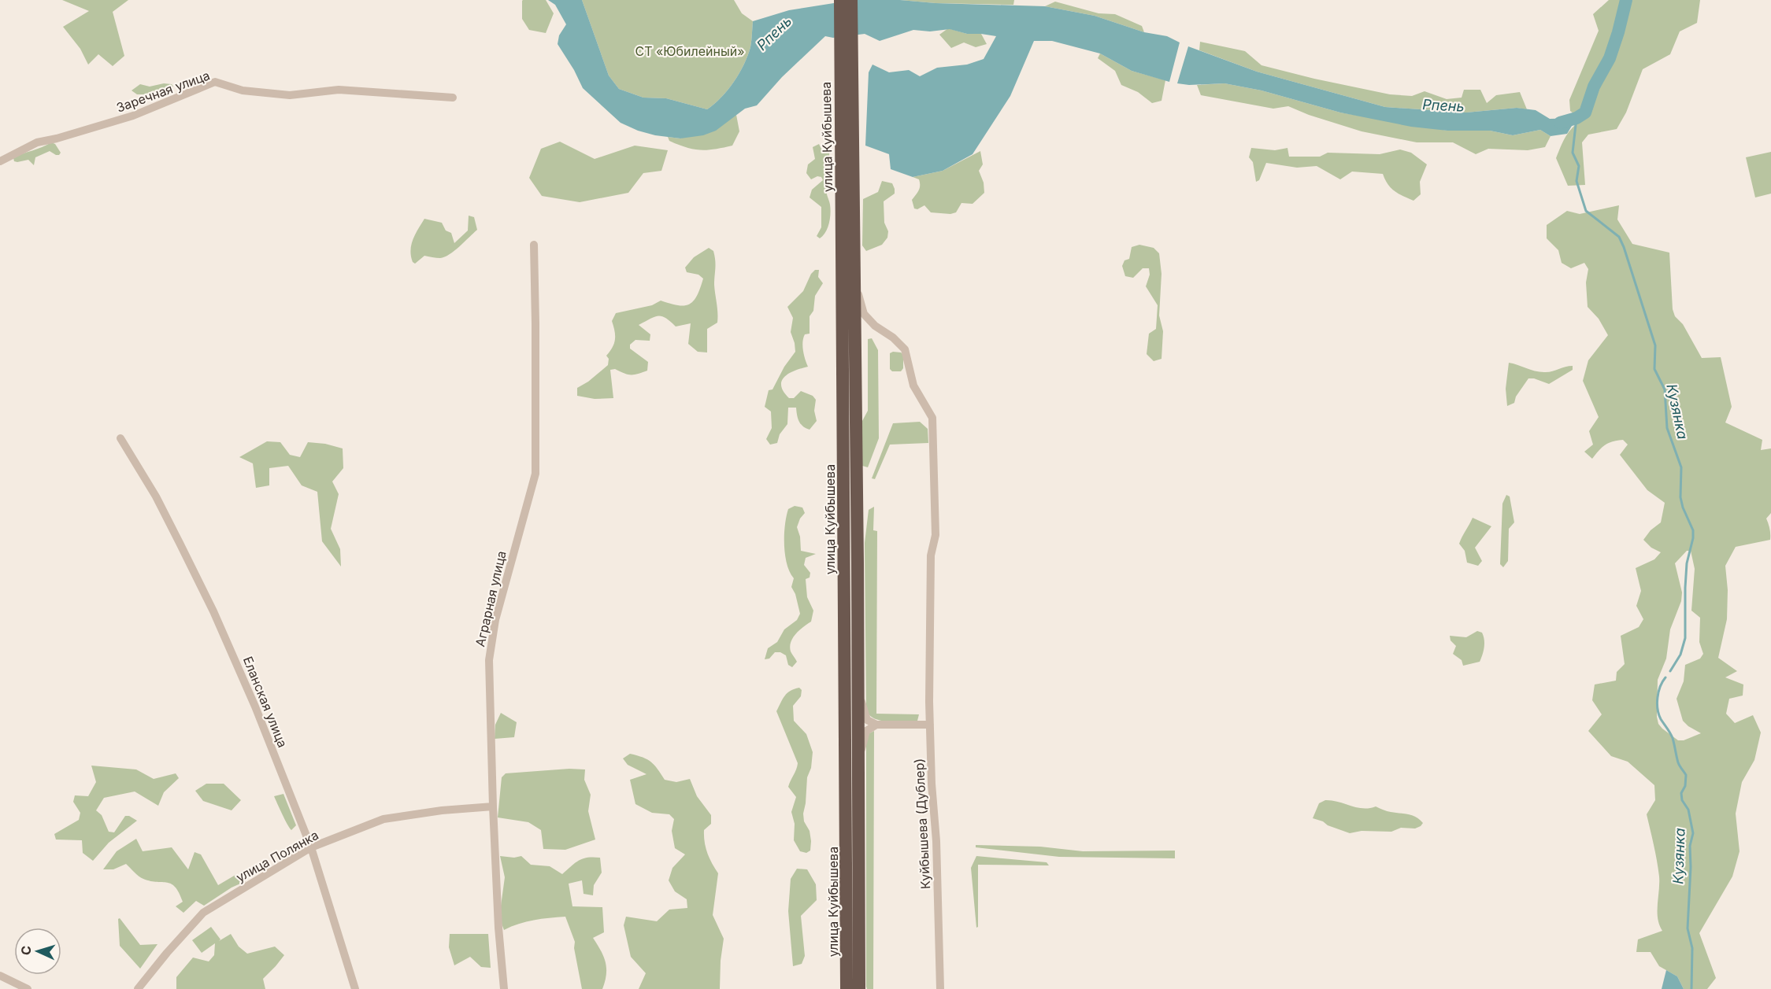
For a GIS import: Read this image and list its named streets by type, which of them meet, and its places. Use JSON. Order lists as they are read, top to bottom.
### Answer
{
  "streets": {
    "highway": ["улица Куйбышева"],
    "street": [
      "Заречная улица",
      "Аграрная улица",
      "Еланская улица",
      "Куйбышева (Дублер)",
      "улица Полянка"
    ]
  },
  "crossings": [
    ["улица Куйбышева", "Куйбышева (Дублер)"],
    ["Аграрная улица", "улица Полянка"],
    ["Еланская улица", "улица Полянка"]
  ],
  "water": ["Рпень", "Кузянка"],
  "parks": ["СТ «Юбилейный»"],
  "north": "left"
}
